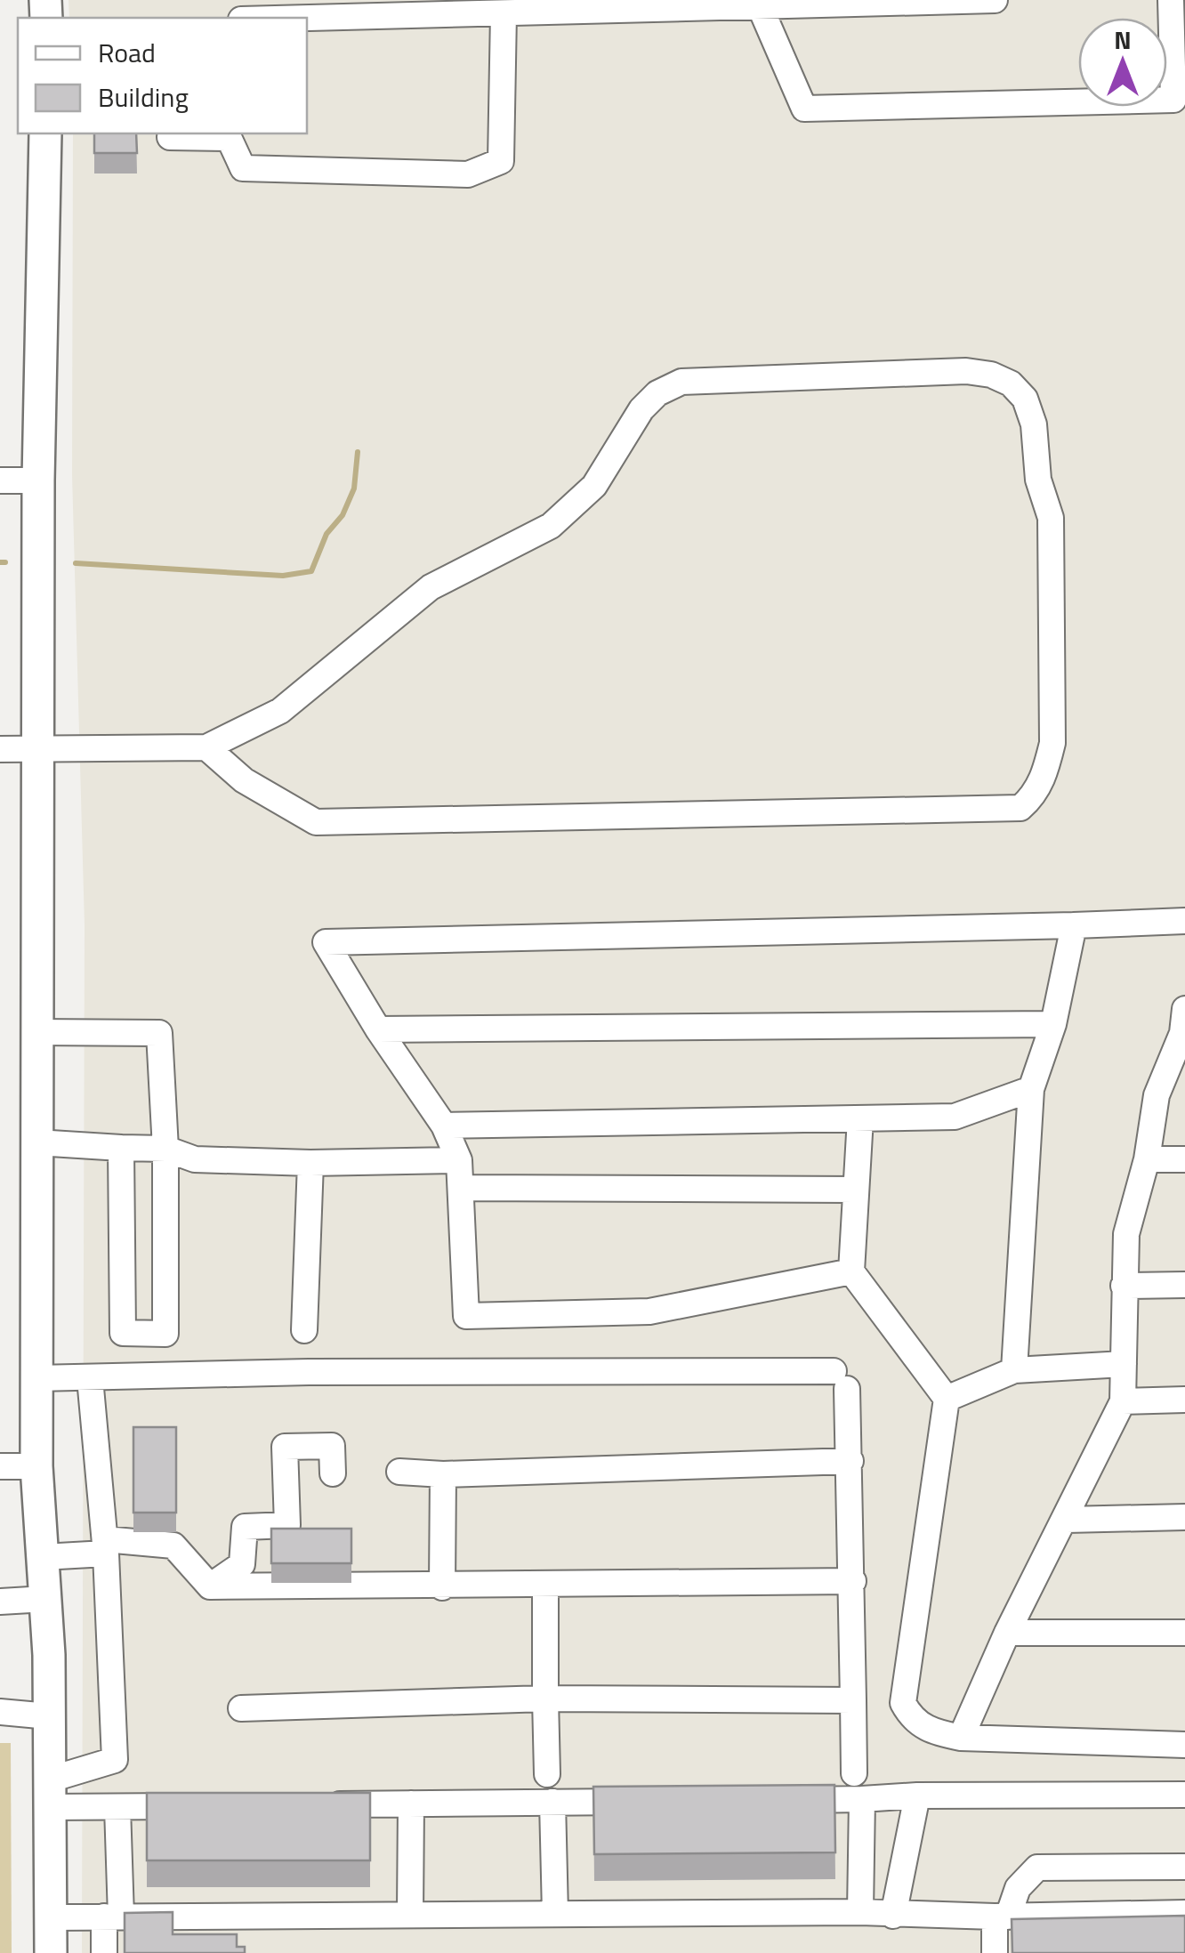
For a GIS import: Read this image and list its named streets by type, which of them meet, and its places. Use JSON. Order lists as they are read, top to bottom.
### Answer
{
  "legend": ["Road", "Building"],
  "north": "top"
}
